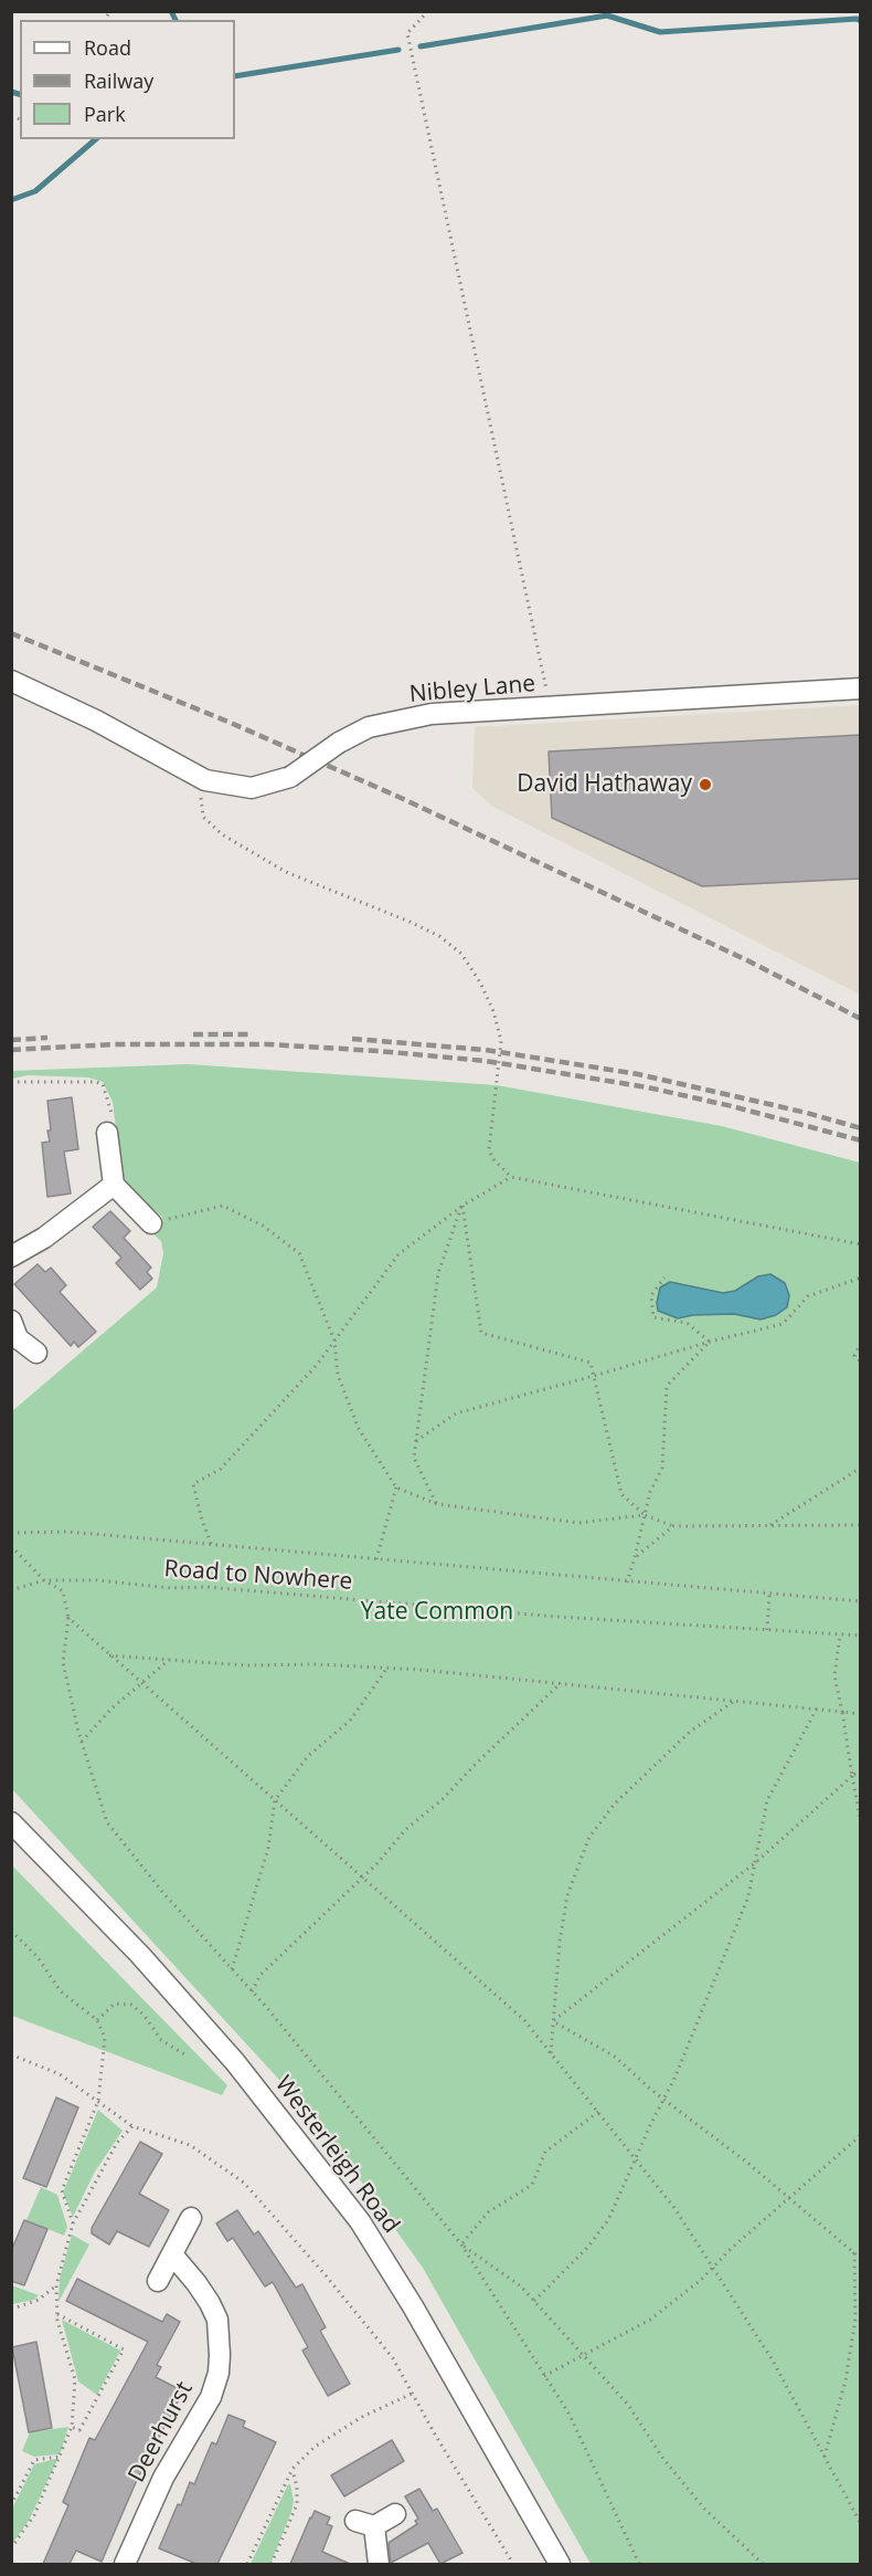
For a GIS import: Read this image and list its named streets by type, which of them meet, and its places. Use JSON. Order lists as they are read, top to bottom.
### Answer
{
  "streets": {
    "street": ["Nibley Lane", "Westerleigh Road", "Deerhurst"],
    "path": ["Road to Nowhere"]
  },
  "parks": ["Yate Common"],
  "places": ["David Hathaway"],
  "legend": ["Road", "Railway", "Park"]
}
